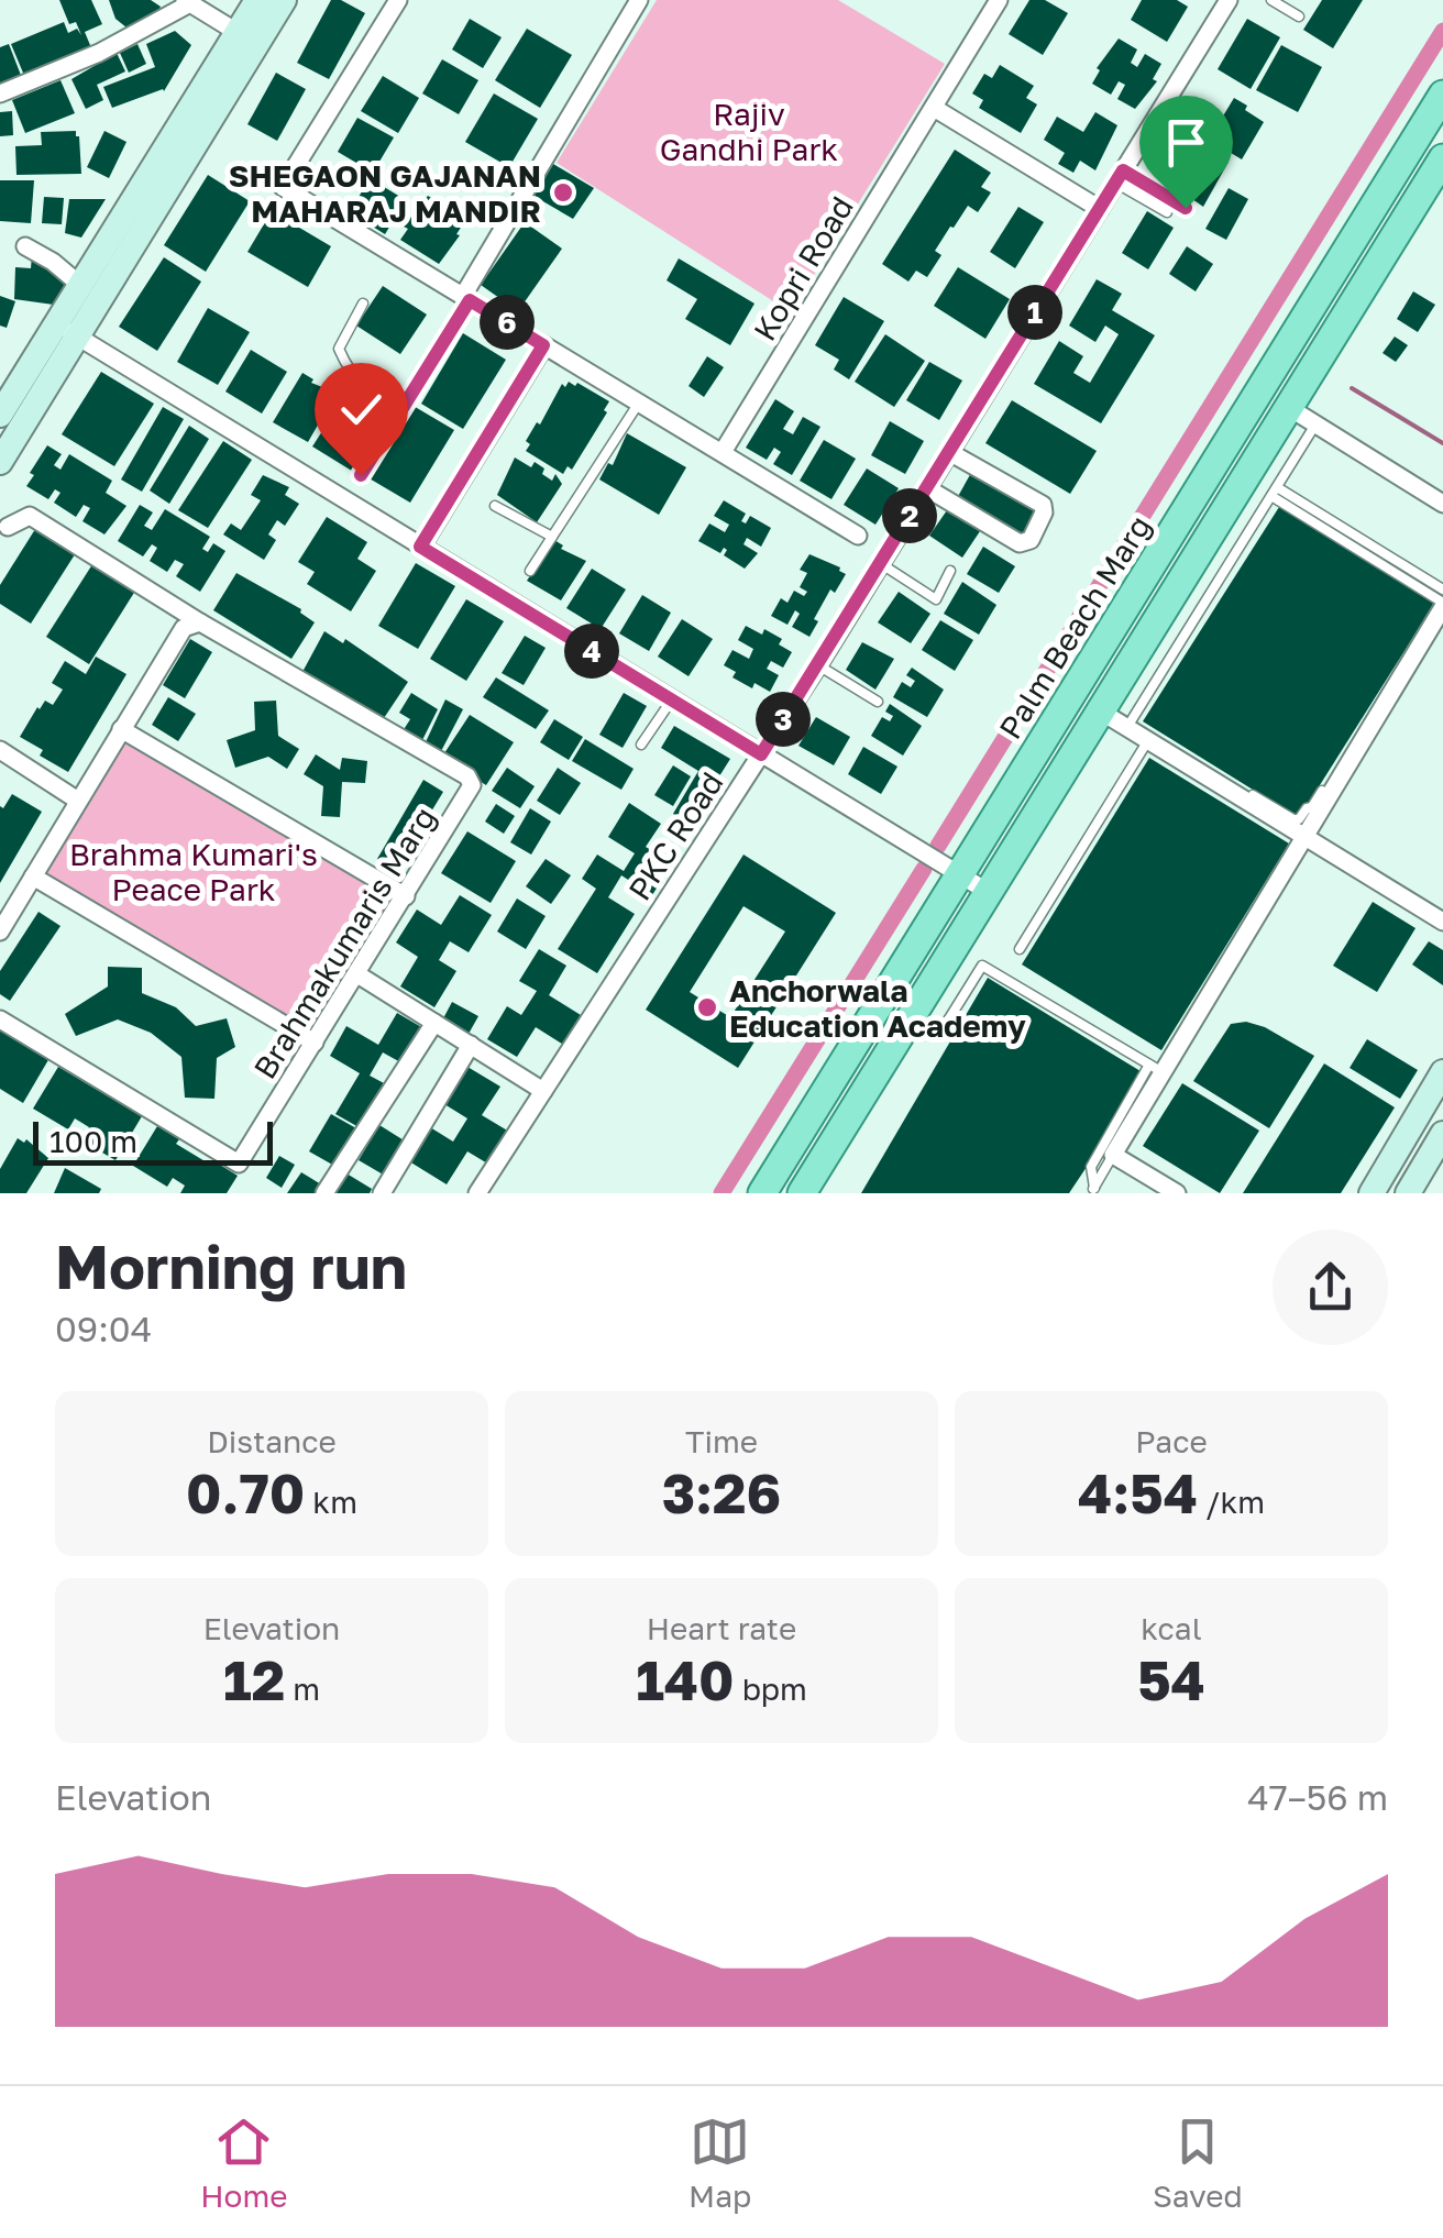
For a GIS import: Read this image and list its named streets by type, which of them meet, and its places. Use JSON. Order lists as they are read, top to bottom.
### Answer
{
  "streets": {
    "main road": ["Palm Beach Marg"],
    "street": ["Kopri Road", "PKC Road", "Brahmakumaris Marg"]
  },
  "parks": ["Rajiv Gandhi Park", "Brahma Kumari's Peace Park"],
  "places": ["SHEGAON GAJANAN MAHARAJ MANDIR", "Anchorwala Education Academy"],
  "scale_bar": "100 m",
  "page": {
    "pins": [
      "1",
      "6",
      "2",
      "4",
      "3"
    ],
    "scale": "100 m",
    "heading": ["Morning run", "09:04"],
    "stats": [
      ["Distance", "0.70 km"],
      ["Time", "3:26"],
      ["Pace", "4:54 /km"],
      ["Elevation", "12 m"],
      ["Heart rate", "140 bpm"],
      ["kcal", "54"]
    ],
    "chart": ["Elevation", "47–56 m"],
    "tabs": ["Home", "Map", "Saved"]
  }
}
